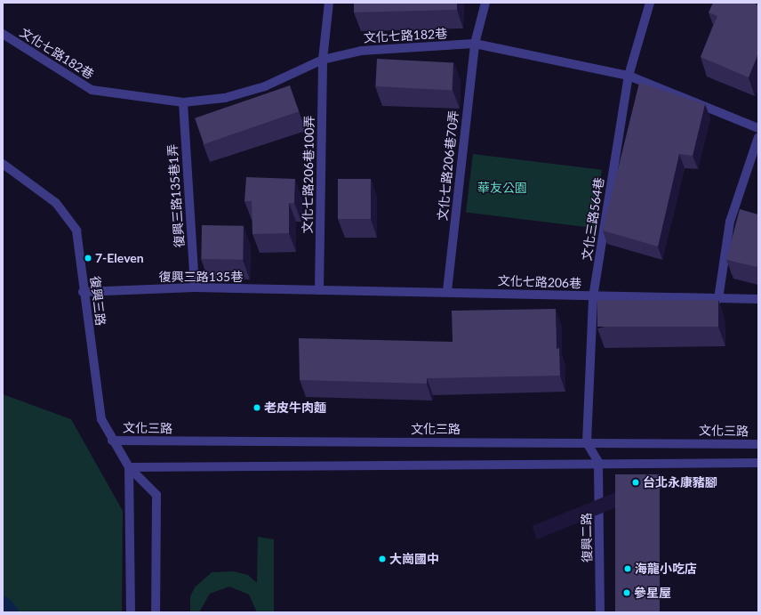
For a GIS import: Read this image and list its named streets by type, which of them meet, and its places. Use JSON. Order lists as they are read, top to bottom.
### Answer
{
  "streets": {
    "street": [
      "文化七路182巷",
      "文化七路206巷70弄",
      "文化七路206巷100弄",
      "復興三路135巷1弄",
      "文化三路564巷",
      "復興三路135巷",
      "文化七路206巷",
      "復興三路",
      "文化三路",
      "復興二路"
    ]
  },
  "crossings": [
    ["文化七路182巷", "文化七路206巷70弄"],
    ["文化七路182巷", "文化七路206巷100弄"],
    ["文化七路182巷", "復興三路135巷1弄"],
    ["文化七路182巷", "文化三路564巷"],
    ["文化七路206巷70弄", "文化七路206巷"],
    ["文化七路206巷100弄", "復興三路135巷"],
    ["文化七路206巷100弄", "文化七路206巷"],
    ["復興三路135巷1弄", "復興三路135巷"],
    ["文化三路564巷", "文化七路206巷"],
    ["文化三路564巷", "文化三路"],
    ["復興三路135巷", "文化七路206巷"],
    ["復興三路135巷", "復興三路"],
    ["復興三路", "文化三路"]
  ],
  "parks": ["華友公園"],
  "places": [
    "7-Eleven",
    "老皮牛肉麵",
    "台北永康豬腳",
    "大崗國中",
    "海龍小吃店",
    "參星屋"
  ]
}
